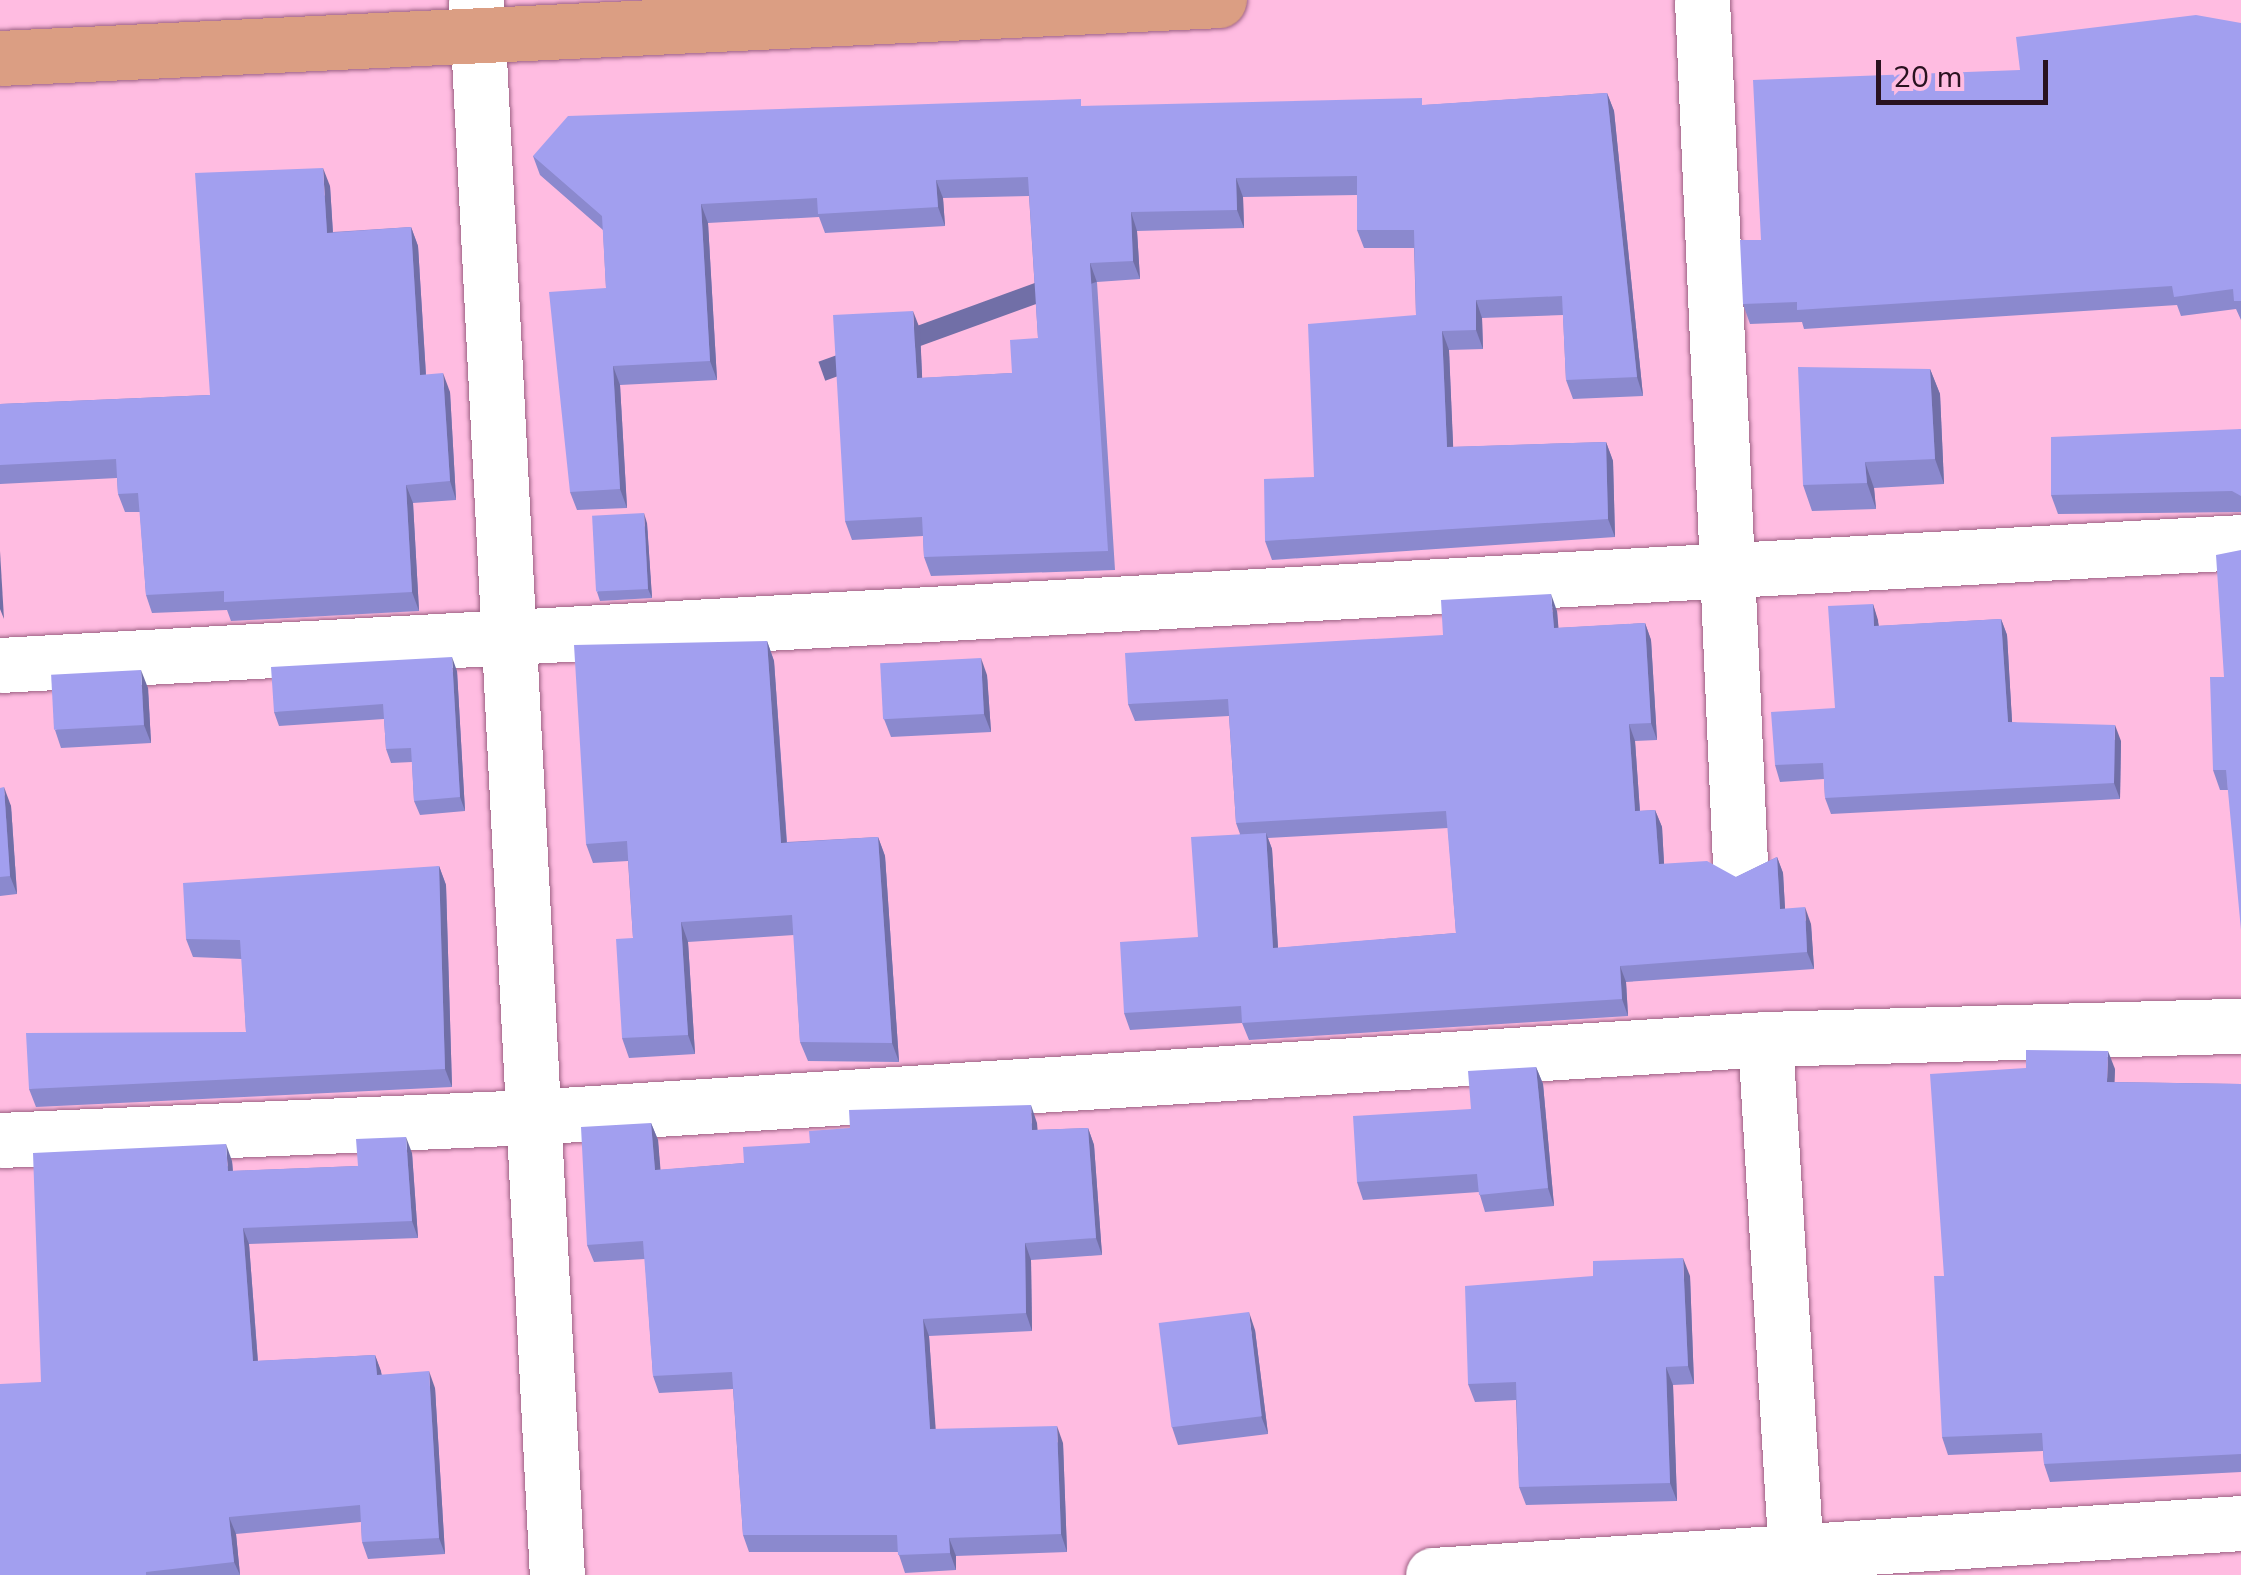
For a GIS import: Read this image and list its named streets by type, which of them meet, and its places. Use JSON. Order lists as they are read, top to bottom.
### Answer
{
  "scale_bar": "20 m"
}
